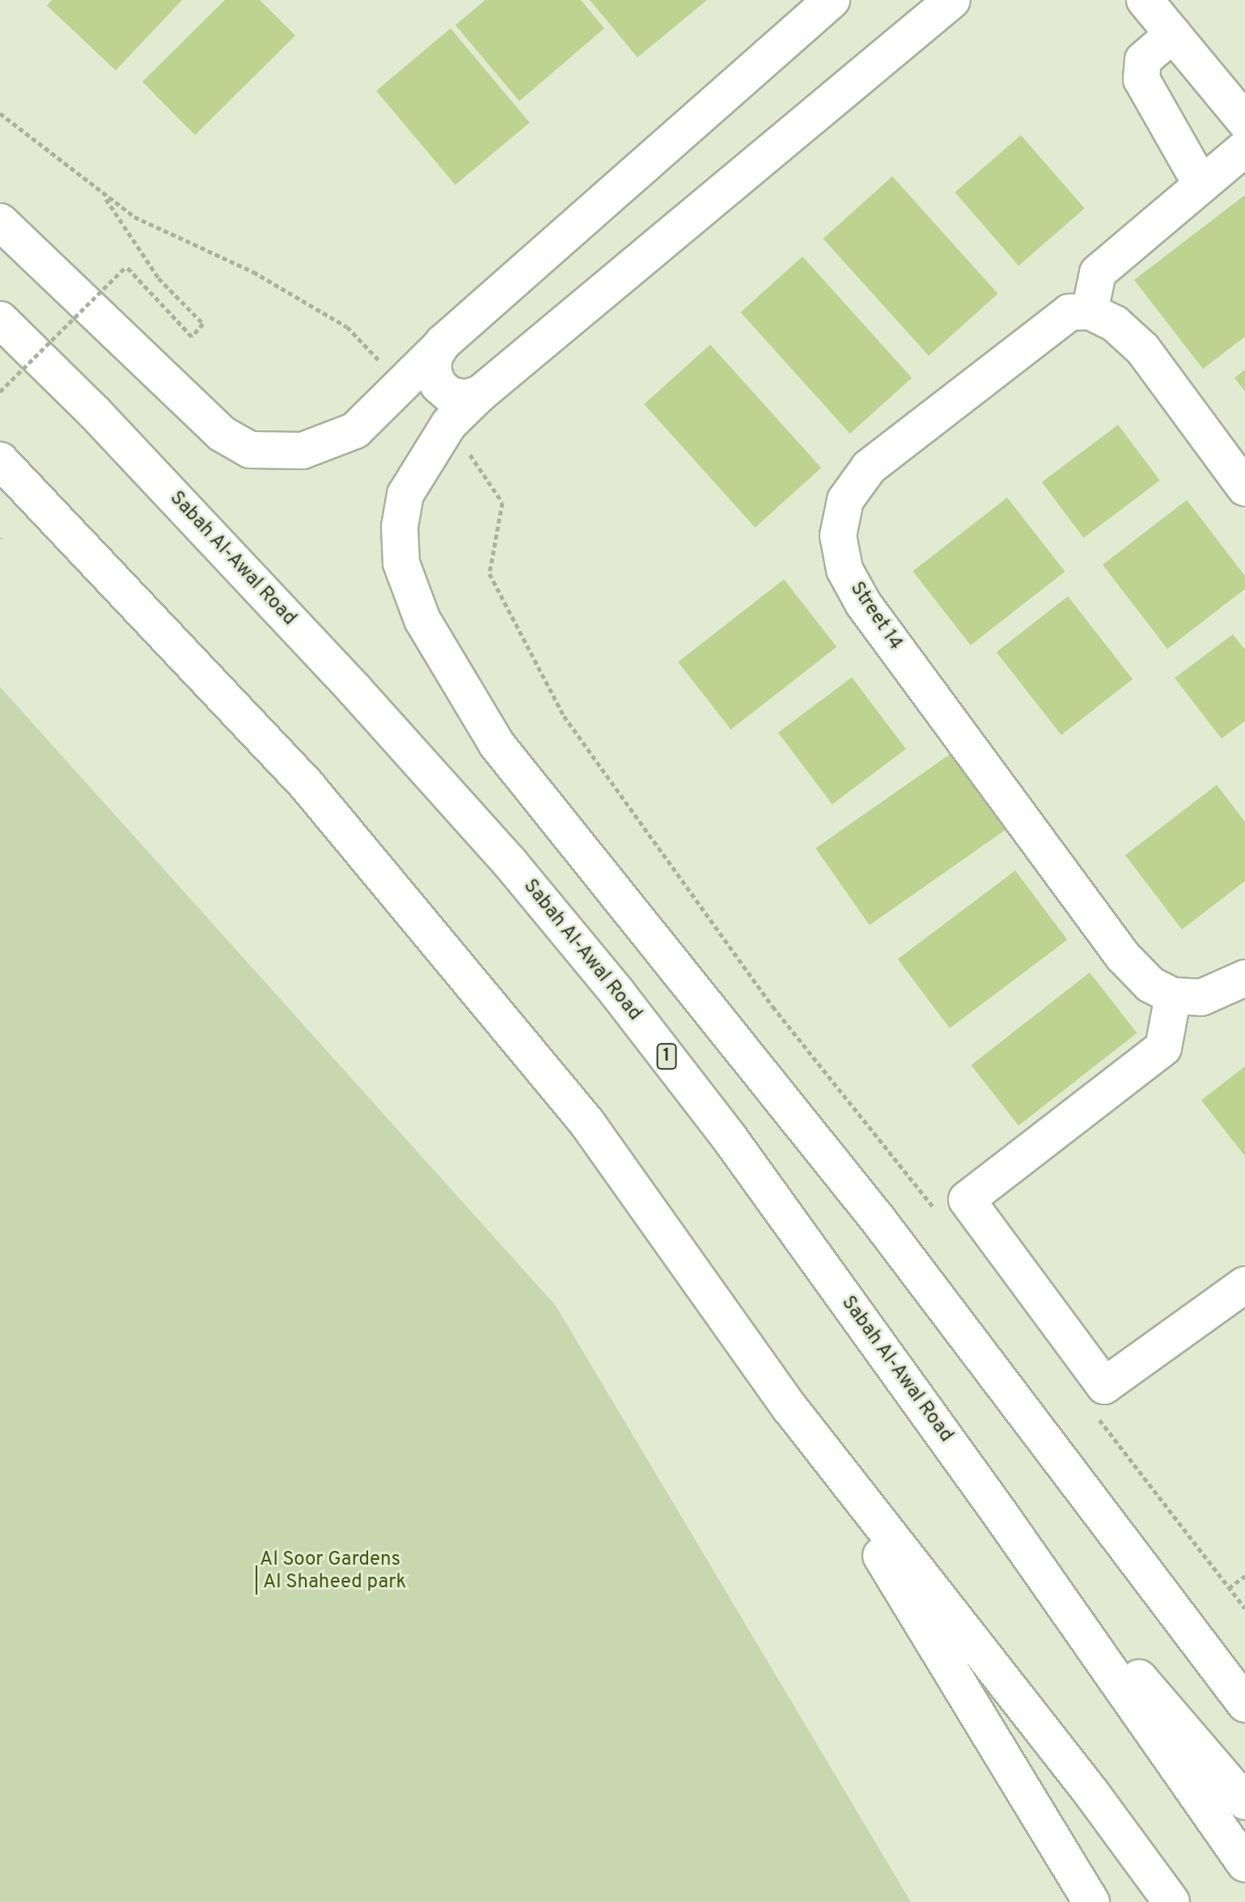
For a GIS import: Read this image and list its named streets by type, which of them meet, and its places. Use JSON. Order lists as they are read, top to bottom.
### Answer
{
  "streets": {
    "main road": ["Sabah Al-Awal Road", "Street 14", "1"]
  },
  "parks": ["Al Soor Gardens | Al Shaheed park"]
}
